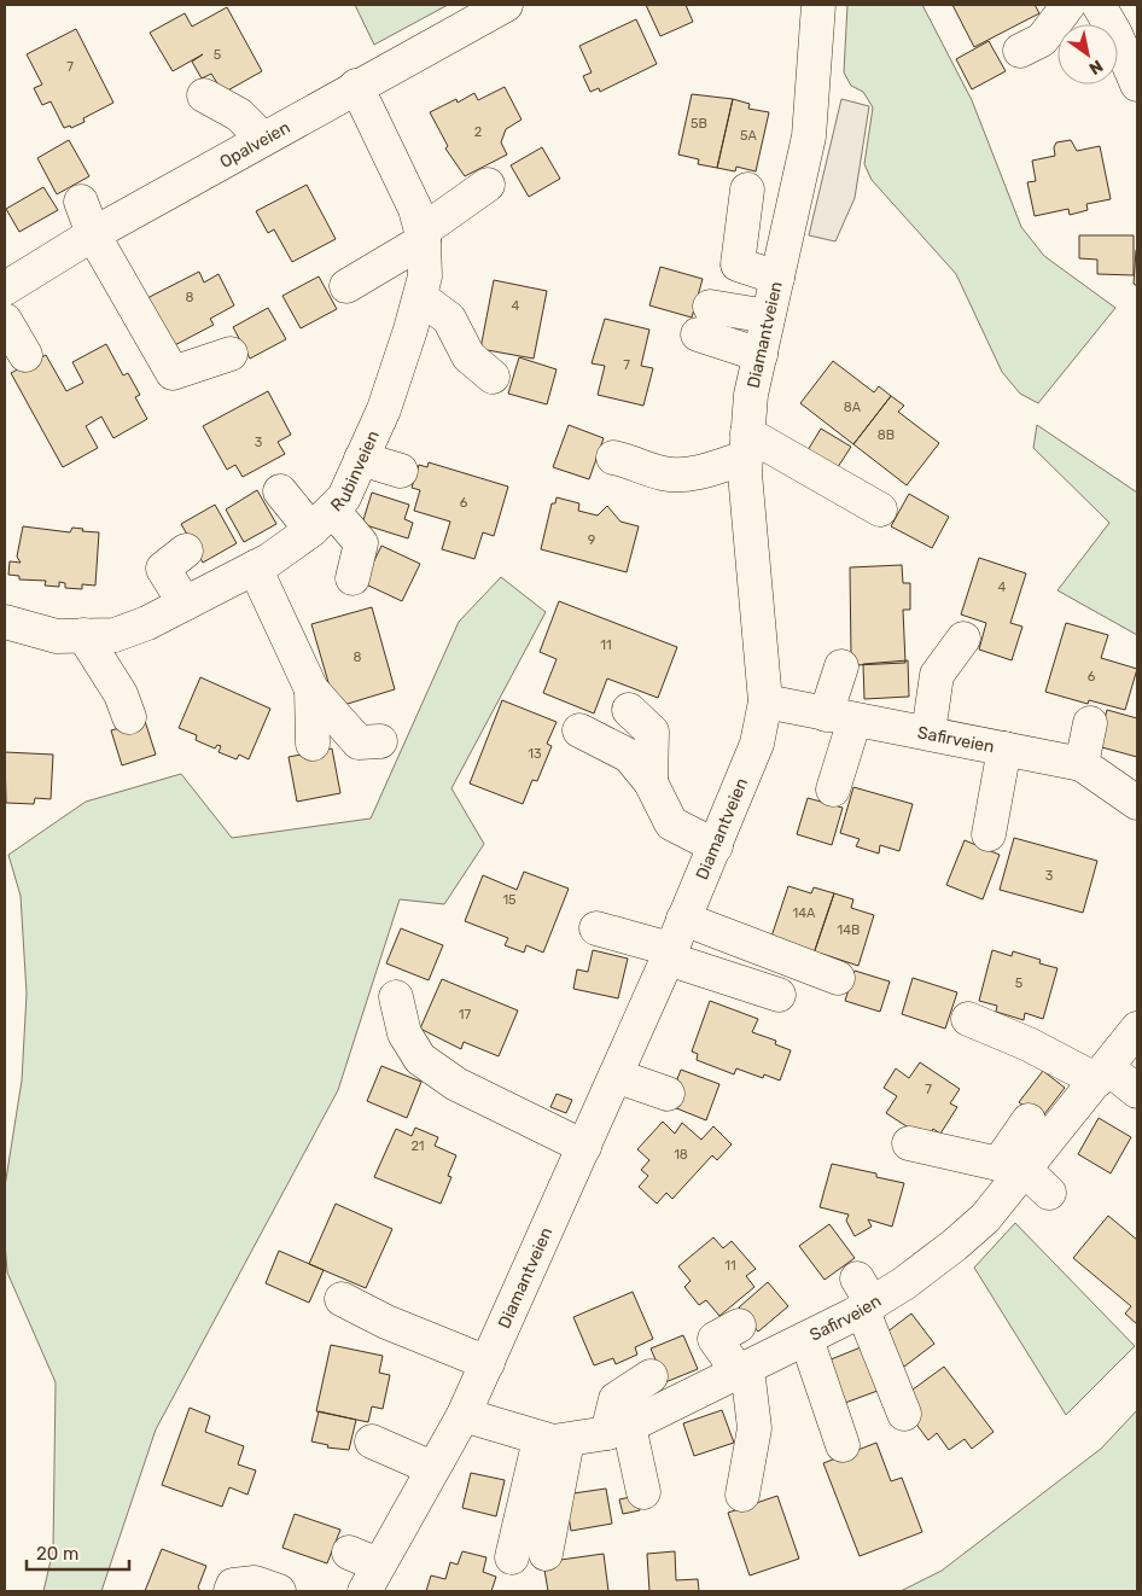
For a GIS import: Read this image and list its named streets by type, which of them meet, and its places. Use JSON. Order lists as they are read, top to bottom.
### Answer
{
  "streets": {
    "street": [
      "Opalveien",
      "Diamantveien",
      "Rubinveien",
      "Safirveien"
    ]
  },
  "crossings": [
    ["Opalveien", "Rubinveien"],
    ["Diamantveien", "Safirveien"]
  ],
  "house_numbers": [
    "5",
    "7",
    "5B",
    "2",
    "5A",
    "8",
    "4",
    "7",
    "8A",
    "8B",
    "3",
    "6",
    "9",
    "4",
    "11",
    "8",
    "6",
    "13",
    "3",
    "15",
    "14A",
    "14B",
    "5",
    "17",
    "7",
    "21",
    "18",
    "11"
  ],
  "scale_bar": "20 m",
  "north": "bottom right"
}
